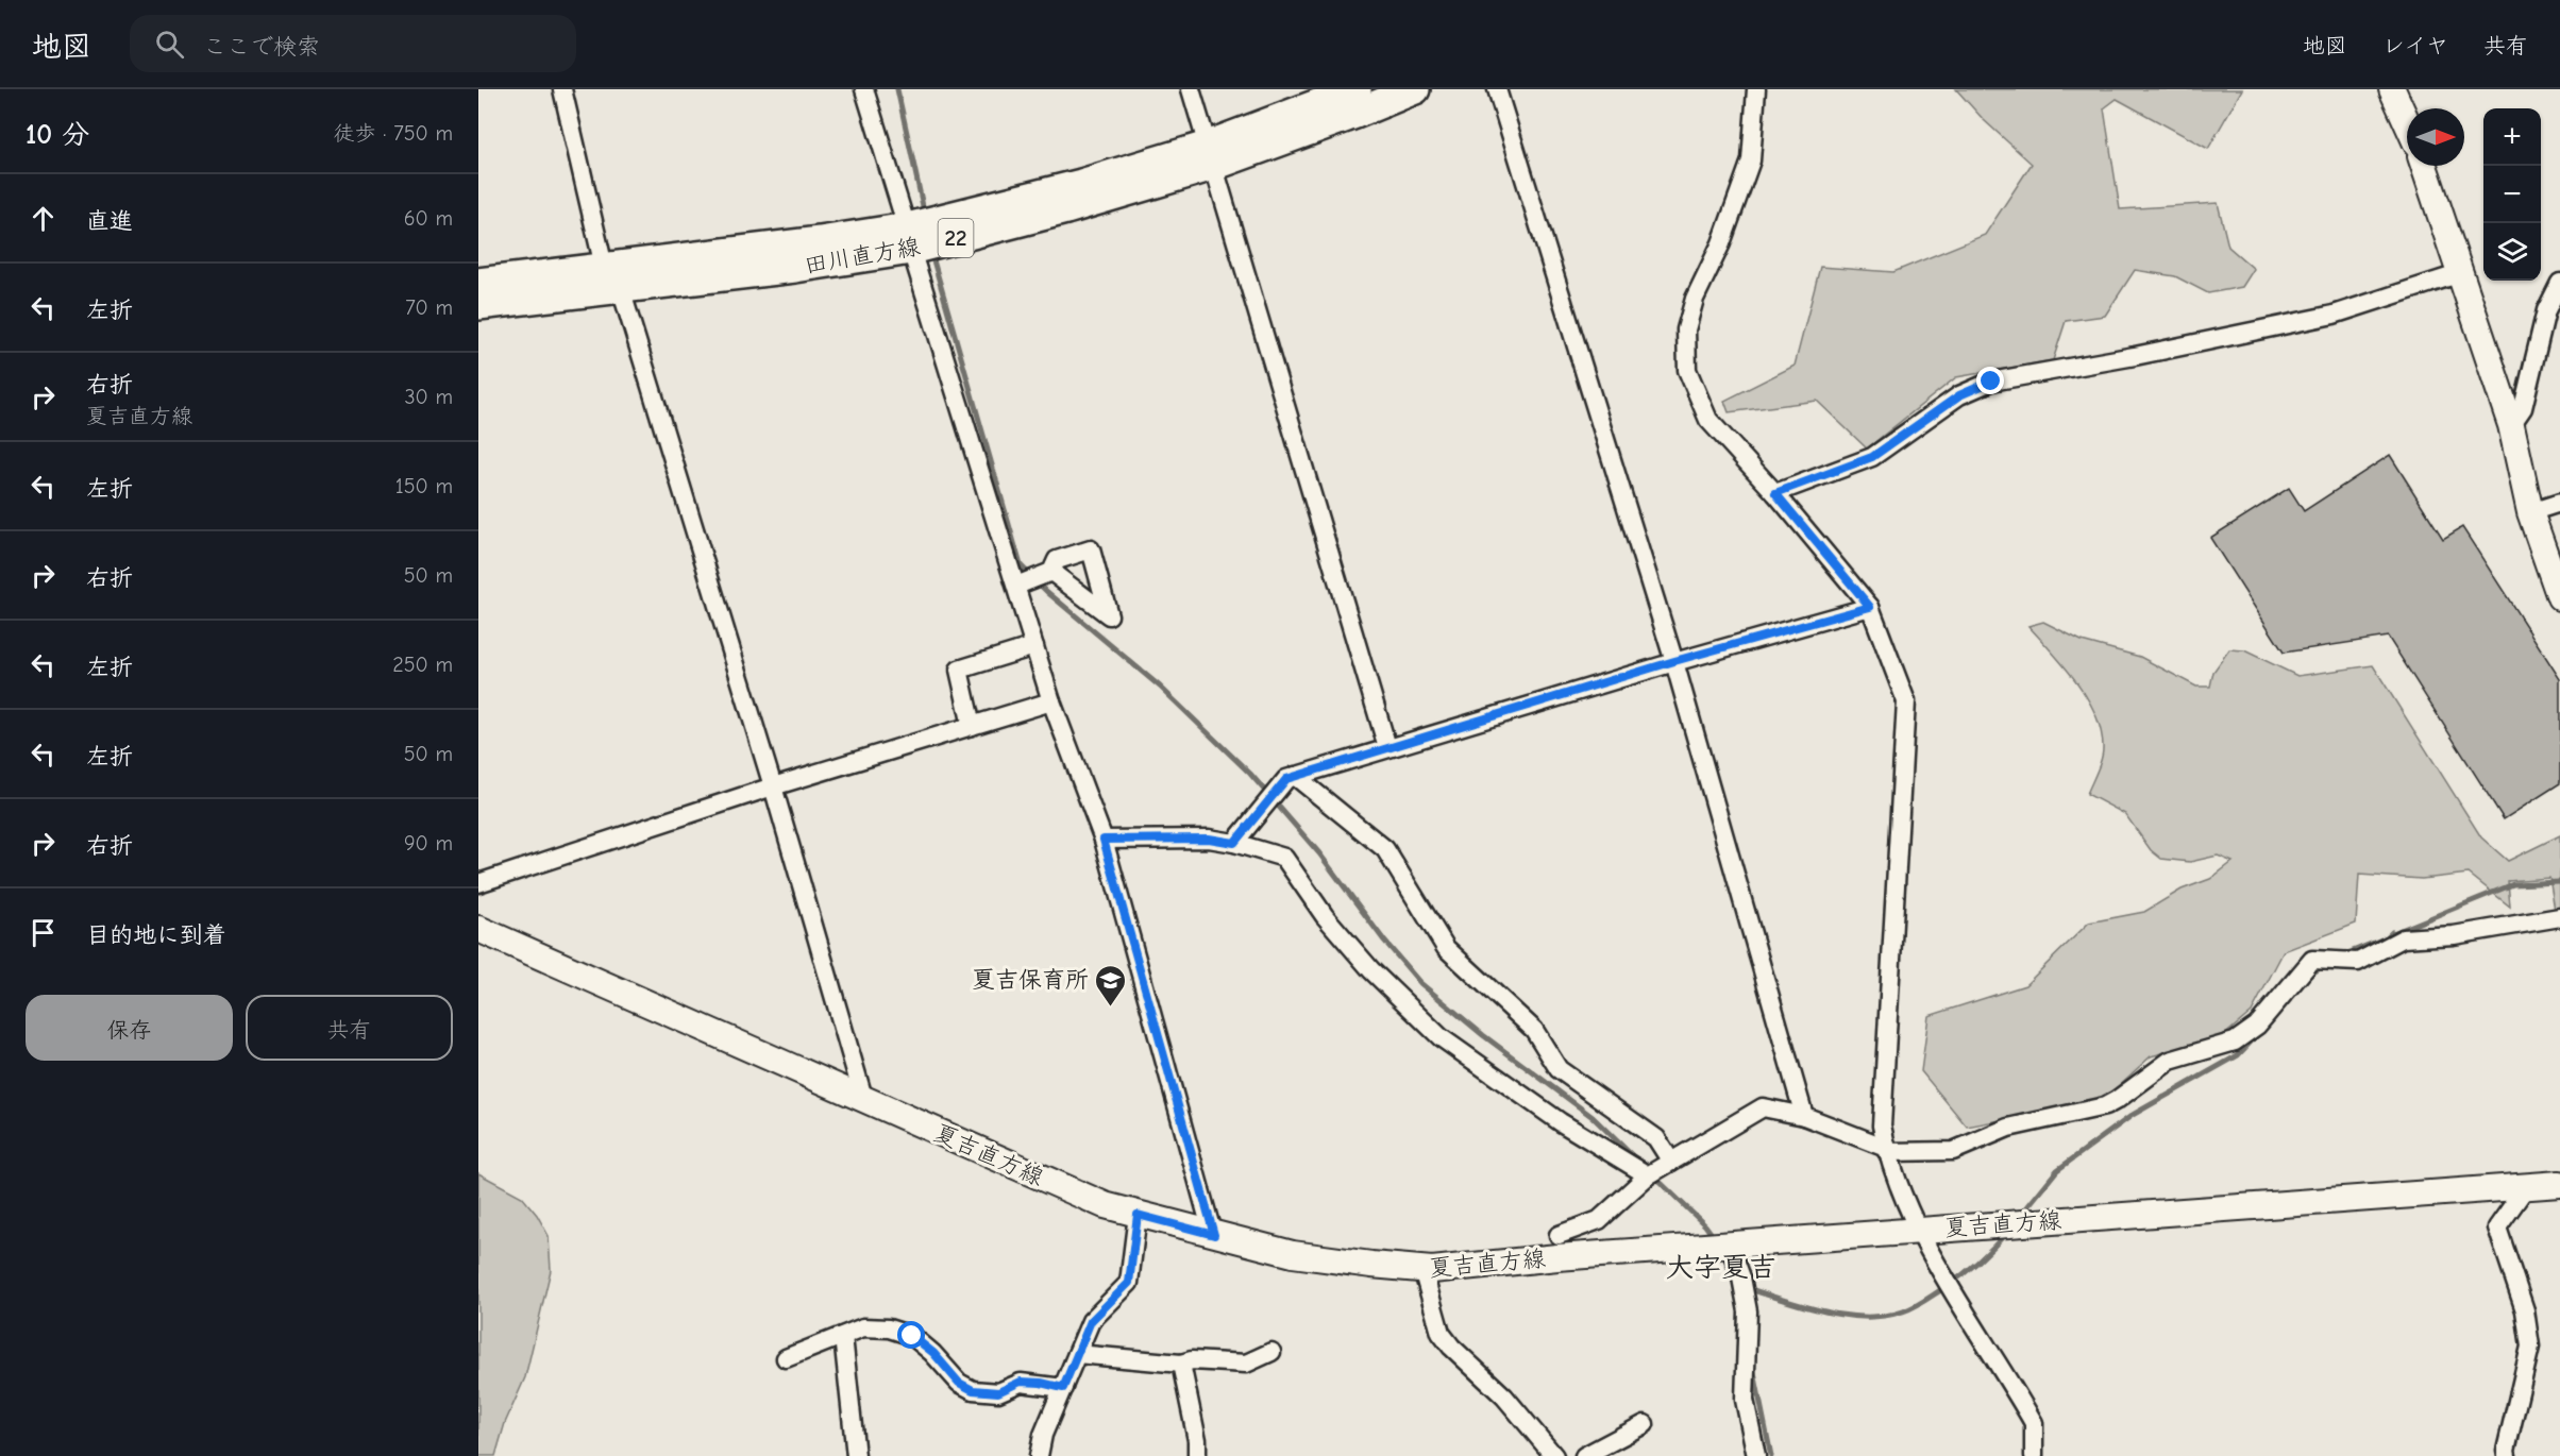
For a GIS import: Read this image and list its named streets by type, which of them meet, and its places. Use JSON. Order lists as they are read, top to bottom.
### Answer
{
  "streets": {
    "main road": ["22", "田川直方線", "夏吉直方線"]
  },
  "districts": ["大字夏吉"],
  "places": {
    "school or university": ["夏吉保育所"]
  },
  "north": "right",
  "page": {
    "header": "地図",
    "search": "ここで検索",
    "nav": ["地図", "レイヤ", "共有"],
    "heading": ["10 分", "徒歩 · 750 m"],
    "map_buttons": ["+", "−"],
    "list": [
      ["直進", "60 m"],
      ["左折", "70 m"],
      ["右折", "夏吉直方線", "30 m"],
      ["左折", "150 m"],
      ["右折", "50 m"],
      ["左折", "250 m"],
      ["左折", "50 m"],
      ["右折", "90 m"],
      "目的地に到着"
    ],
    "buttons": ["保存", "共有"]
  }
}
